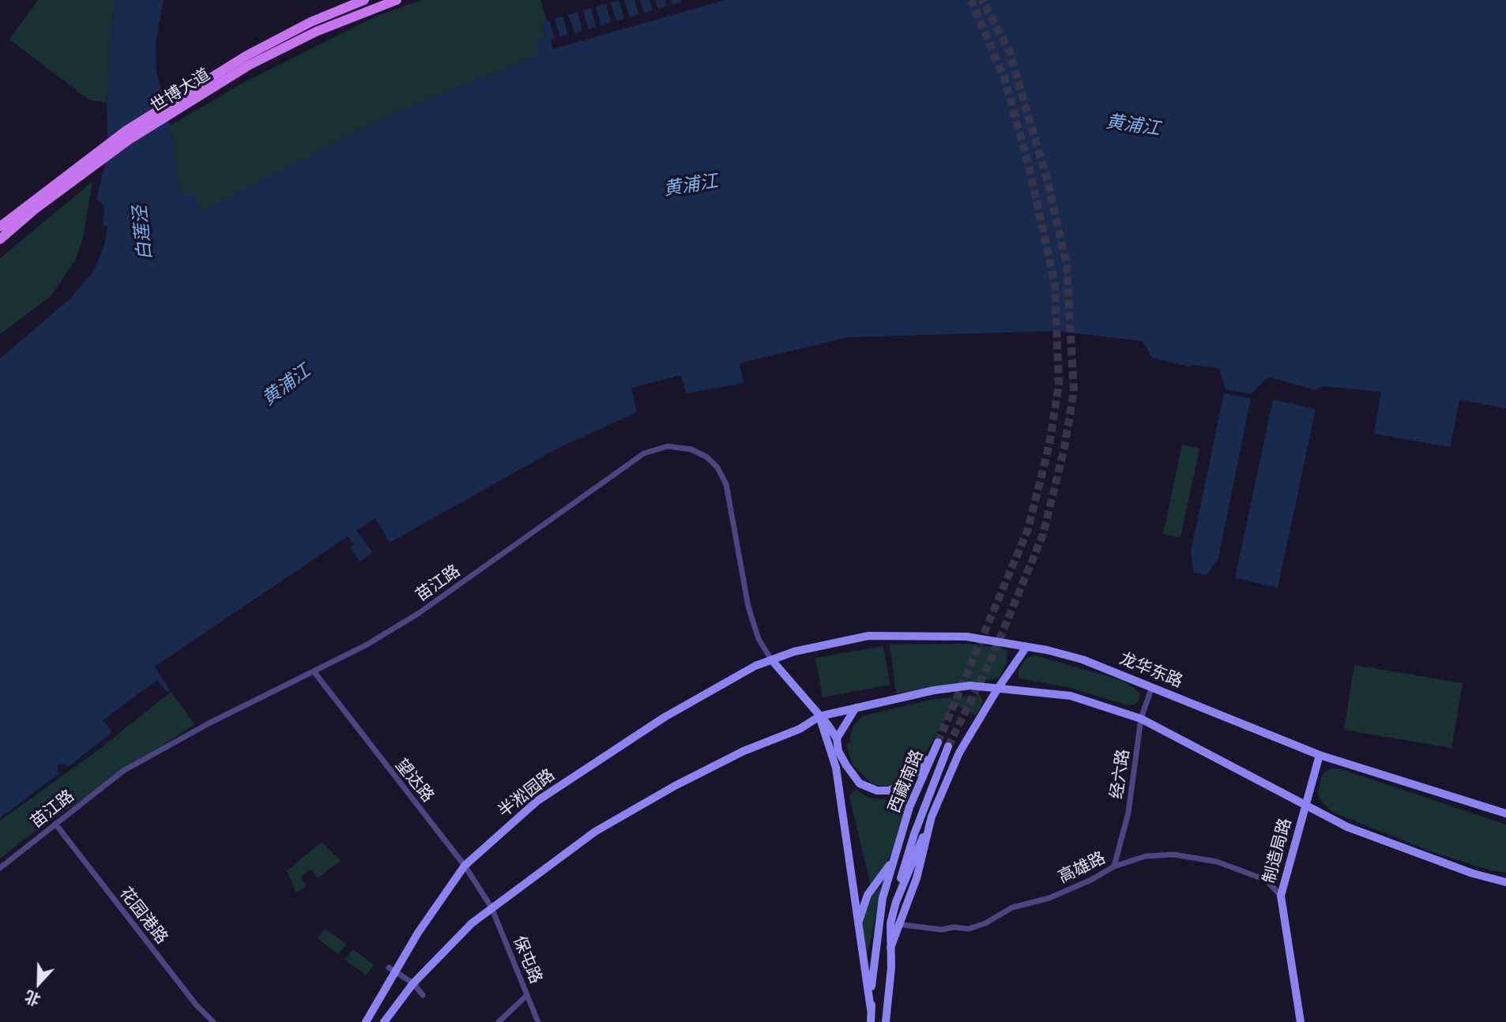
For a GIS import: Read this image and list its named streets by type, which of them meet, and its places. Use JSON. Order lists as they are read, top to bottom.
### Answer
{
  "streets": {
    "main road": [
      "世博大道",
      "龙华东路",
      "西藏南路",
      "半淞园路",
      "制造局路"
    ],
    "street": [
      "苗江路",
      "经六路",
      "望达路",
      "高雄路",
      "花园港路",
      "保屯路"
    ]
  },
  "crossings": [
    ["苗江路", "龙华东路"],
    ["苗江路", "望达路"],
    ["苗江路", "西藏南路"],
    ["苗江路", "半淞园路"],
    ["苗江路", "花园港路"],
    ["龙华东路", "经六路"],
    ["龙华东路", "西藏南路"],
    ["龙华东路", "半淞园路"],
    ["龙华东路", "制造局路"],
    ["经六路", "高雄路"],
    ["望达路", "半淞园路"],
    ["望达路", "保屯路"],
    ["西藏南路", "半淞园路"],
    ["制造局路", "高雄路"]
  ],
  "water": ["黄浦江", "白莲泾"],
  "north": "bottom"
}
